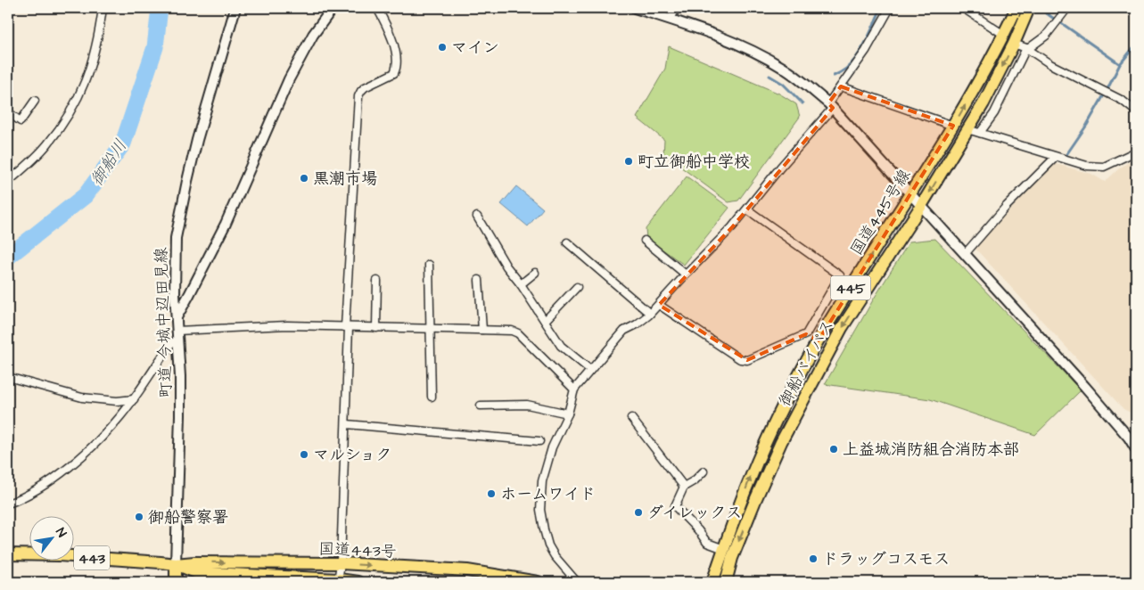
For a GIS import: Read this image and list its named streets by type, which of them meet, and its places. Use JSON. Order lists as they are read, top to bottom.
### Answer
{
  "streets": {
    "highway": [
      "国道445号線",
      "445",
      "御船バイパス",
      "国道443号",
      "443"
    ],
    "street": ["町道 今城中辺田見線"]
  },
  "crossings": [
    ["町道 今城中辺田見線", "国道443号"]
  ],
  "one_way": ["国道445号線", "御船バイパス"],
  "water": ["御船川"],
  "places": [
    "マイン",
    "町立御船中学校",
    "黒潮市場",
    "上益城消防組合消防本部",
    "マルショク",
    "ホームワイド",
    "ダイレックス",
    "御船警察署",
    "ドラッグコスモス"
  ],
  "north": "top right"
}
